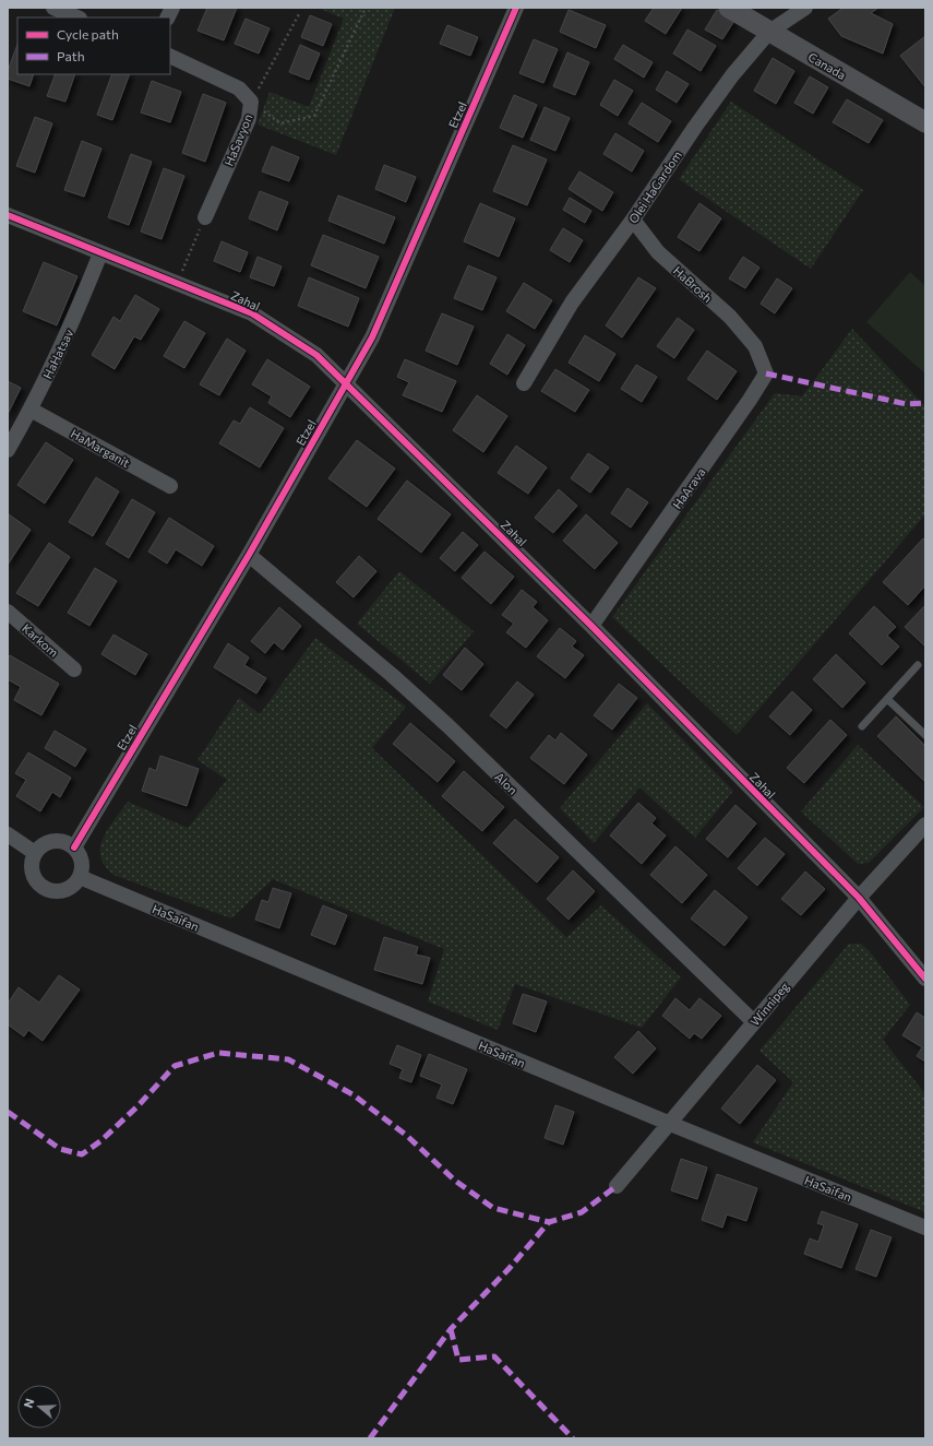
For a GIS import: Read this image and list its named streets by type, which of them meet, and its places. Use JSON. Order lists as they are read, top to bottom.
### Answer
{
  "streets": {
    "street": [
      "Canada",
      "Etzel",
      "HaSavyon",
      "Olei HaGardom",
      "HaBrosh",
      "Zahal",
      "HaHatsav",
      "HaMarganit",
      "HaArava",
      "Karkom",
      "Alon",
      "HaSaifan",
      "Winnipeg"
    ]
  },
  "crossings": [
    ["Canada", "Olei HaGardom"],
    ["Etzel", "Zahal"],
    ["Etzel", "Alon"],
    ["Etzel", "HaSaifan"],
    ["Olei HaGardom", "HaBrosh"],
    ["HaBrosh", "HaArava"],
    ["Zahal", "HaHatsav"],
    ["Zahal", "HaArava"],
    ["Zahal", "Winnipeg"],
    ["HaHatsav", "HaMarganit"],
    ["Alon", "Winnipeg"],
    ["HaSaifan", "Winnipeg"]
  ],
  "legend": ["Cycle path", "Path"],
  "north": "left"
}
